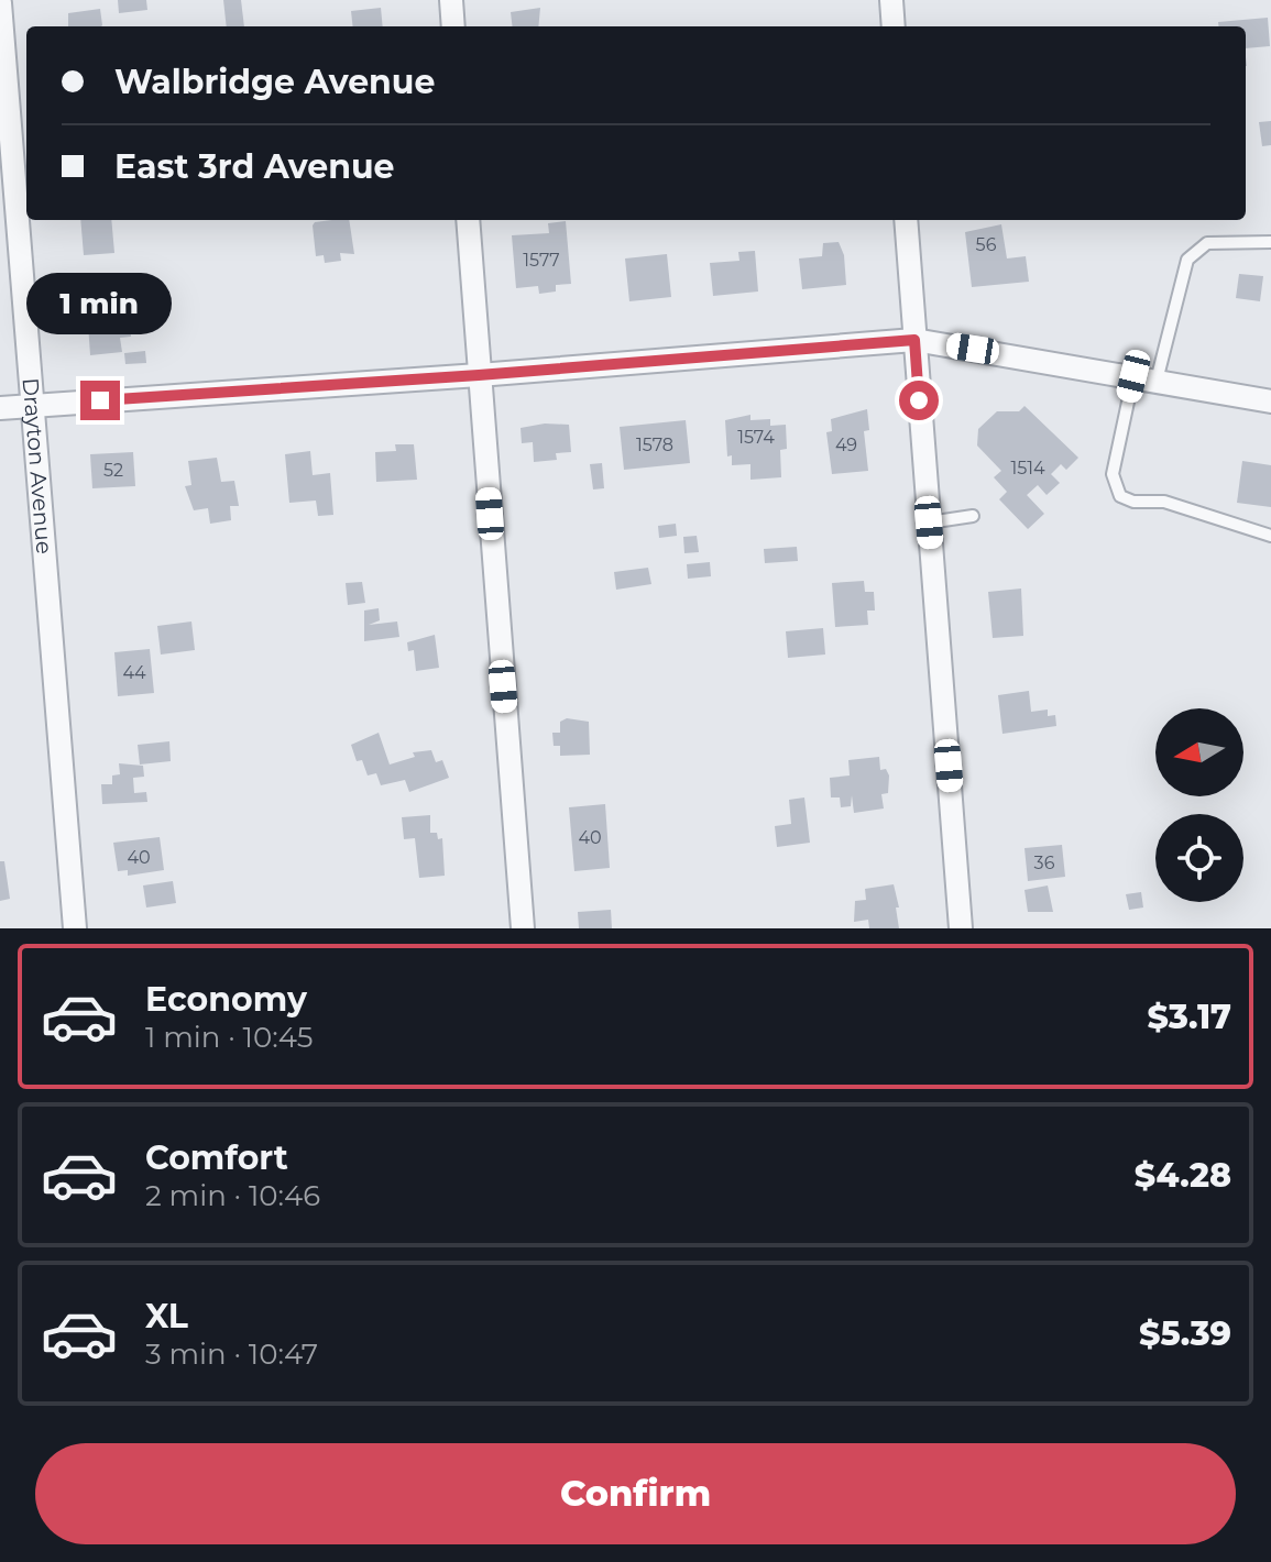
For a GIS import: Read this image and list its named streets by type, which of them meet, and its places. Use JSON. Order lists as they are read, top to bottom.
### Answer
{
  "streets": {
    "street": ["Drayton Avenue"]
  },
  "house_numbers": [
    "56",
    "1577",
    "1574",
    "1578",
    "49",
    "1514",
    "52",
    "44",
    "40",
    "40",
    "36"
  ],
  "north": "left",
  "page": {
    "banner": ["Walbridge Avenue", "East 3rd Avenue"],
    "bubble": "1 min",
    "list": [
      {
        "name": "Economy",
        "note": "1 min · 10:45",
        "value": "$3.17"
      },
      {
        "name": "Comfort",
        "note": "2 min · 10:46",
        "value": "$4.28"
      },
      {
        "name": "XL",
        "note": "3 min · 10:47",
        "value": "$5.39"
      }
    ],
    "buttons": "Confirm"
  }
}
